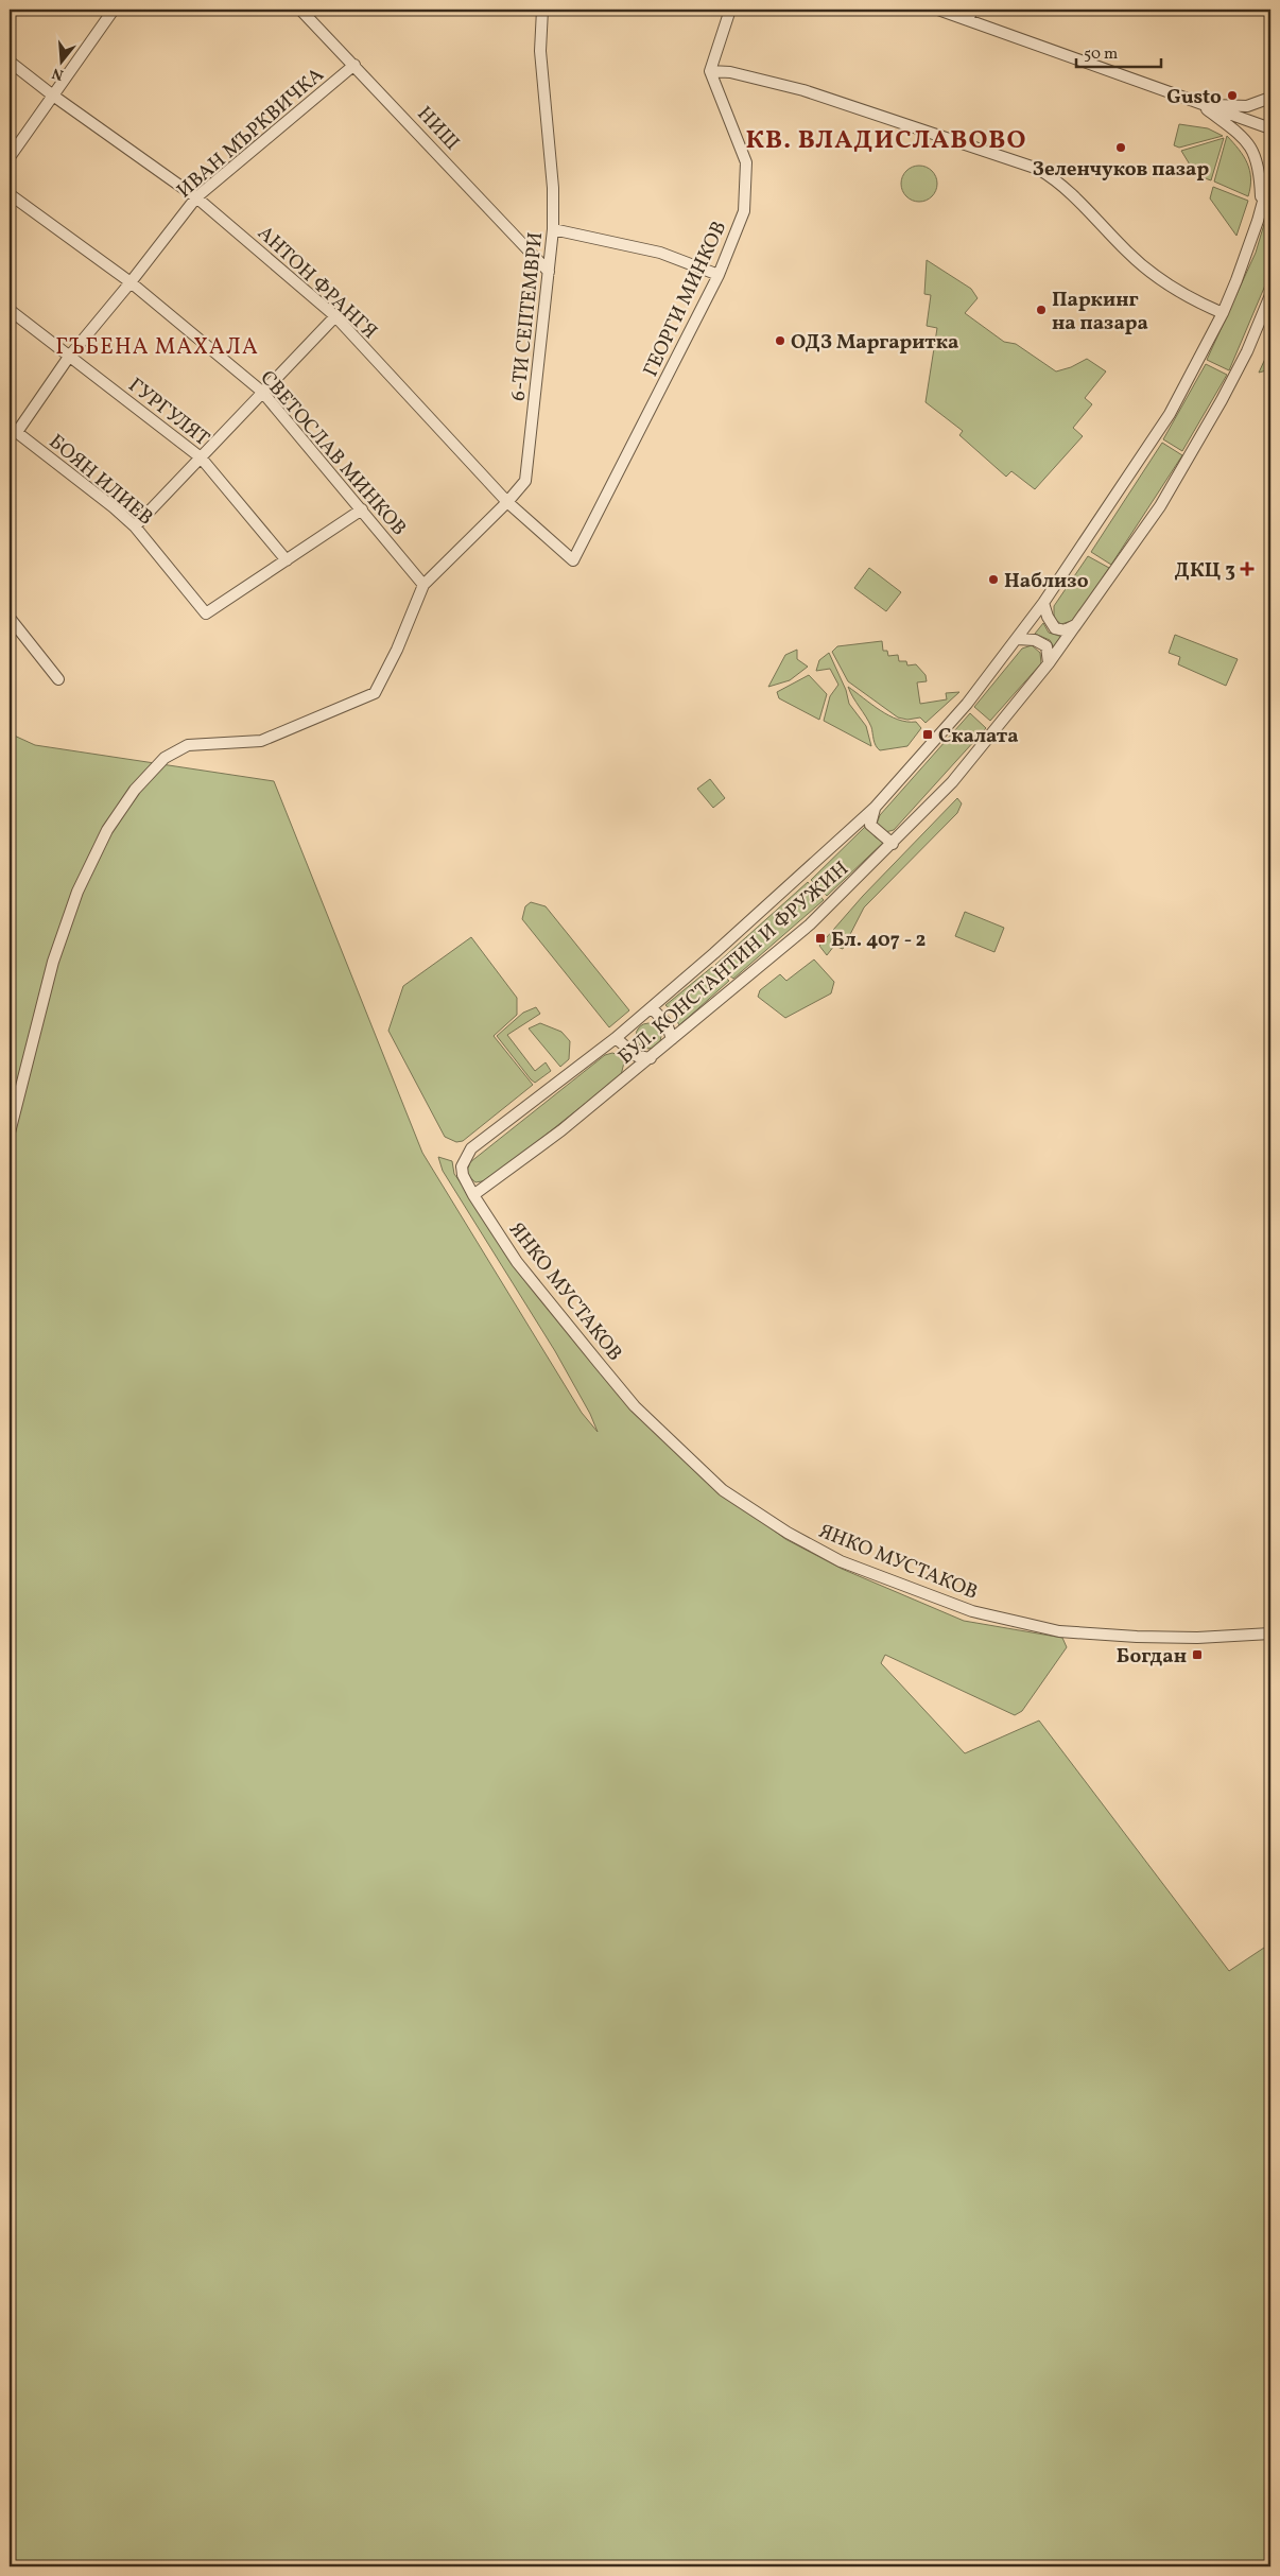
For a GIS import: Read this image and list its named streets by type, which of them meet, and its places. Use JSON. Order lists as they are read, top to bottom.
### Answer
{
  "streets": {
    "street": [
      "НИШ",
      "ИВАН МЪРКВИЧКА",
      "АНТОН ФРАНГЯ",
      "ГЕОРГИ МИНКОВ",
      "6-ТИ СЕПТЕМВРИ",
      "ГУРГУЛЯТ",
      "СВЕТОСЛАВ МИНКОВ",
      "БОЯН ИЛИЕВ",
      "БУЛ. КОНСТАНТИН И ФРУЖИН",
      "ЯНКО МУСТАКОВ"
    ]
  },
  "crossings": [
    ["НИШ", "ИВАН МЪРКВИЧКА"],
    ["НИШ", "6-ТИ СЕПТЕМВРИ"],
    ["ИВАН МЪРКВИЧКА", "АНТОН ФРАНГЯ"],
    ["ИВАН МЪРКВИЧКА", "ГУРГУЛЯТ"],
    ["ИВАН МЪРКВИЧКА", "СВЕТОСЛАВ МИНКОВ"],
    ["ИВАН МЪРКВИЧКА", "БОЯН ИЛИЕВ"],
    ["АНТОН ФРАНГЯ", "ГЕОРГИ МИНКОВ"],
    ["АНТОН ФРАНГЯ", "6-ТИ СЕПТЕМВРИ"],
    ["6-ТИ СЕПТЕМВРИ", "СВЕТОСЛАВ МИНКОВ"],
    ["ГУРГУЛЯТ", "БОЯН ИЛИЕВ"],
    ["БУЛ. КОНСТАНТИН И ФРУЖИН", "ЯНКО МУСТАКОВ"]
  ],
  "districts": ["КВ. ВЛАДИСЛАВОВО", "ГЪБЕНА МАХАЛА"],
  "places": {
    "other": [
      "Gusto",
      "Зеленчуков пазар",
      "Паркинг на пазара",
      "ОДЗ Маргаритка",
      "Наблизо"
    ],
    "health": ["ДКЦ 3"],
    "transit": ["Скалата", "Бл. 407 - 2", "Богдан"]
  },
  "scale_bar": "50 m",
  "north": "bottom"
}
